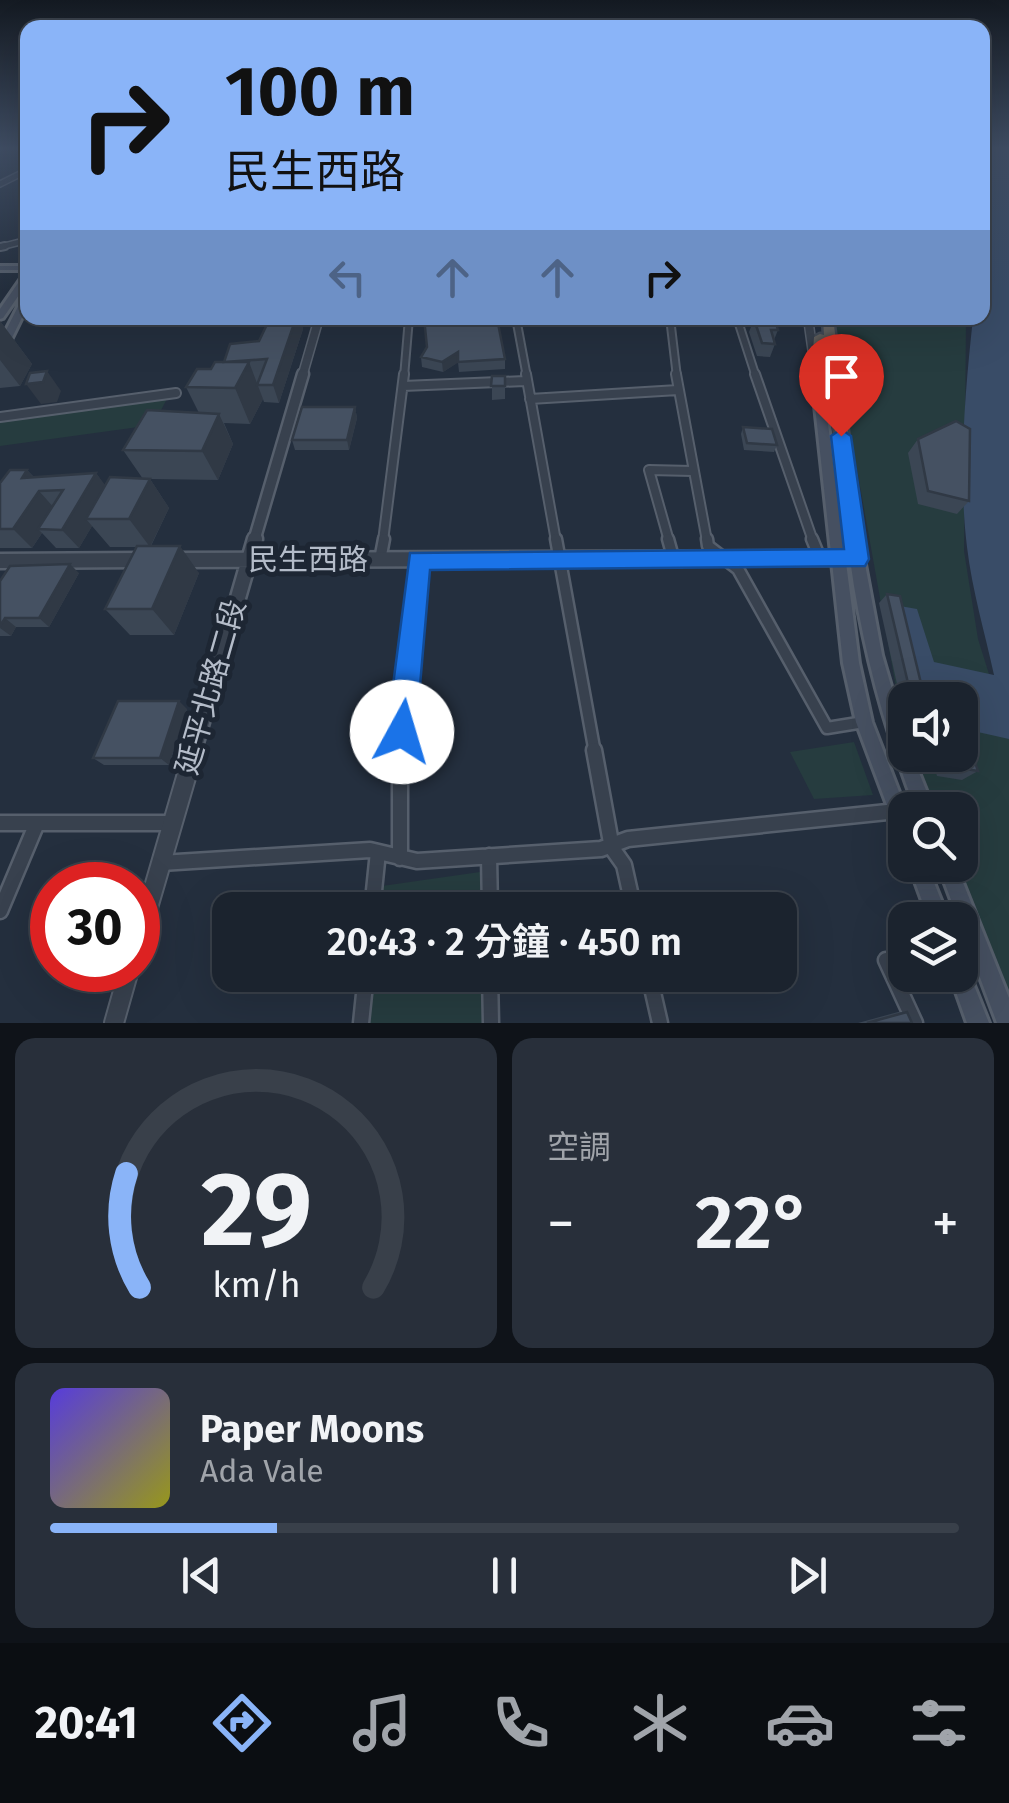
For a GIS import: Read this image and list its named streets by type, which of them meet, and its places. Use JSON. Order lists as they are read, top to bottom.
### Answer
{
  "streets": {
    "street": ["民生西路", "延平北路二段"]
  },
  "crossings": [
    ["民生西路", "延平北路二段"]
  ],
  "page": {
    "turn": ["100 m", "民生西路"],
    "limit": "30",
    "trip": "20:43 · 2 分鐘 · 450 m",
    "tile": "空調",
    "heat": ["−", "22°", "+"],
    "song": ["Paper Moons", "Ada Vale"],
    "tabs": "20:41",
    "gauge": ["29", "km/h"]
  }
}
